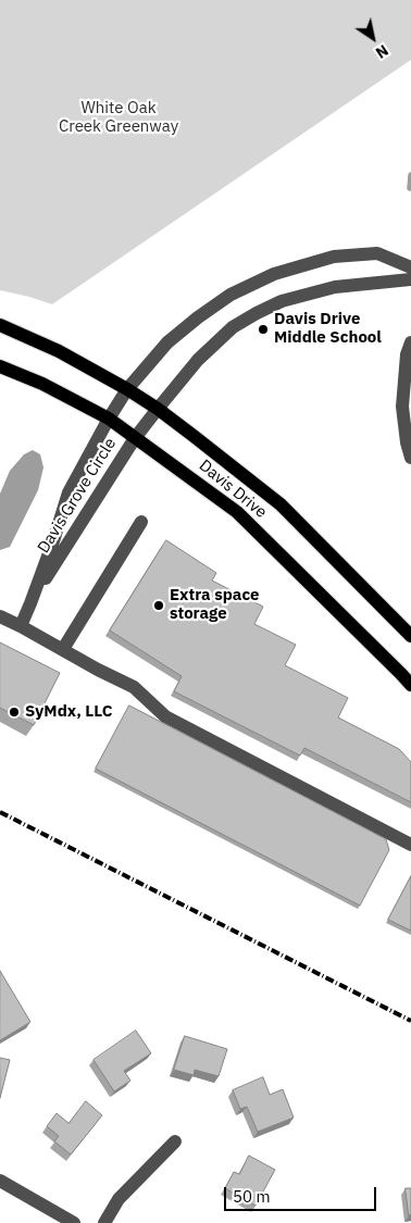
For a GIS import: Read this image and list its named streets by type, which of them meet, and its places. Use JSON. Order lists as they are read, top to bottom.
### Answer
{
  "streets": {
    "main road": ["Davis Drive"],
    "street": ["Davis Grove Circle"]
  },
  "crossings": [
    ["Davis Drive", "Davis Grove Circle"]
  ],
  "parks": ["White Oak Creek Greenway"],
  "places": ["Davis Drive Middle School", "Extra space storage", "SyMdx, LLC"],
  "scale_bar": "50 m",
  "north": "bottom right"
}
